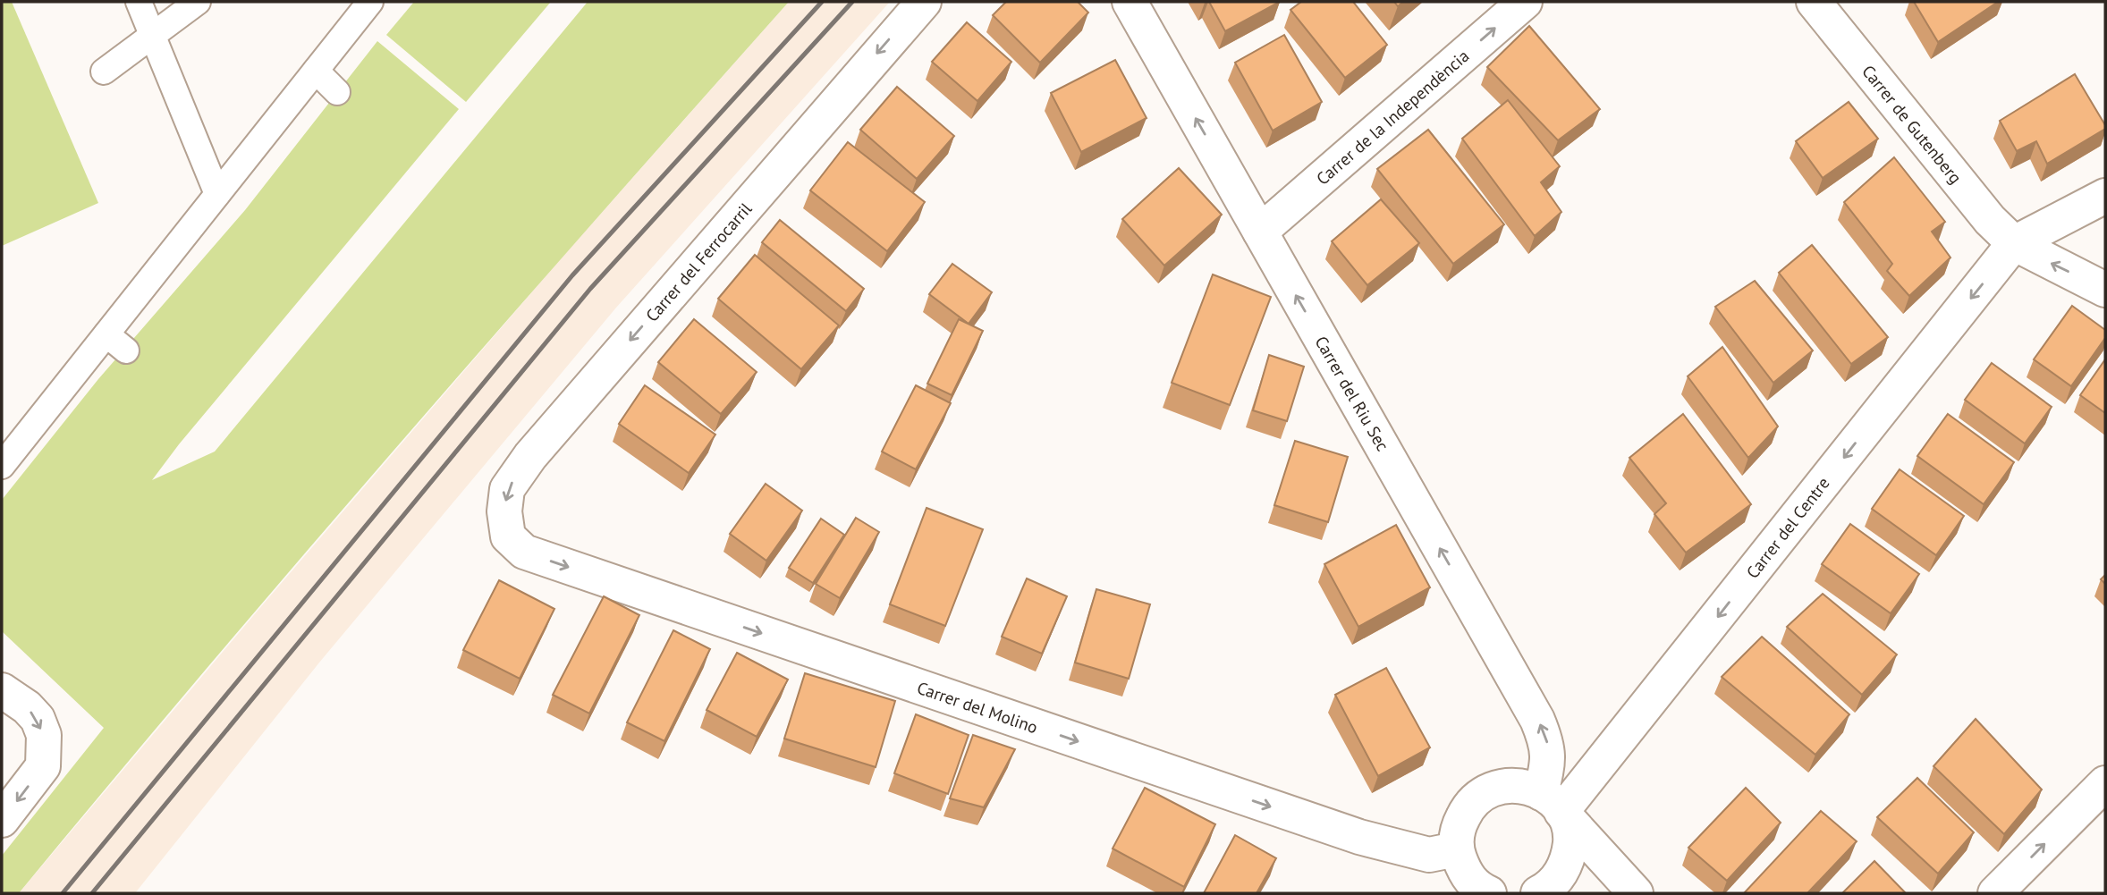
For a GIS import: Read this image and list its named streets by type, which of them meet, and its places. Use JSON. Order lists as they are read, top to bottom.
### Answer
{
  "streets": {
    "street": [
      "Carrer de la Independència",
      "Carrer de Gutenberg",
      "Carrer del Ferrocarril",
      "Carrer del Riu Sec",
      "Carrer del Centre",
      "Carrer del Molino"
    ]
  },
  "crossings": [
    ["Carrer de la Independència", "Carrer del Riu Sec"],
    ["Carrer de Gutenberg", "Carrer del Centre"],
    ["Carrer del Ferrocarril", "Carrer del Molino"],
    ["Carrer del Riu Sec", "Carrer del Centre"]
  ],
  "one_way": [
    "Carrer de la Independència",
    "Carrer del Ferrocarril",
    "Carrer del Riu Sec",
    "Carrer del Centre",
    "Carrer del Molino"
  ]
}
